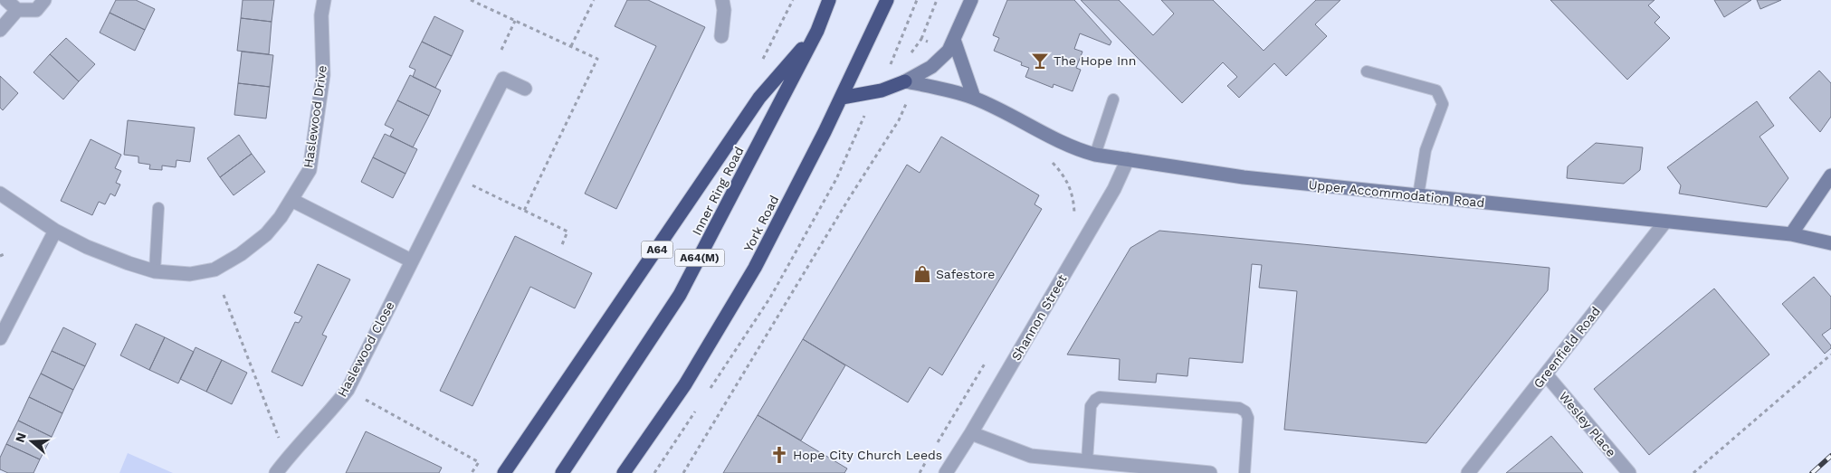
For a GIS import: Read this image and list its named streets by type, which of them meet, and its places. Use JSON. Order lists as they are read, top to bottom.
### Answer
{
  "streets": {
    "highway": [
      "Inner Ring Road",
      "York Road",
      "A64",
      "A64(M)"
    ],
    "street": [
      "Haslewood Drive",
      "Upper Accommodation Road",
      "Shannon Street",
      "Greenfield Road",
      "Haslewood Close",
      "Wesley Place"
    ]
  },
  "crossings": [
    ["Inner Ring Road", "A64"],
    ["Upper Accommodation Road", "Shannon Street"],
    ["Upper Accommodation Road", "Greenfield Road"],
    ["Greenfield Road", "Wesley Place"]
  ],
  "places": {
    "bar": ["The Hope Inn"],
    "shop": ["Safestore"],
    "church": ["Hope City Church Leeds"]
  },
  "north": "left"
}
